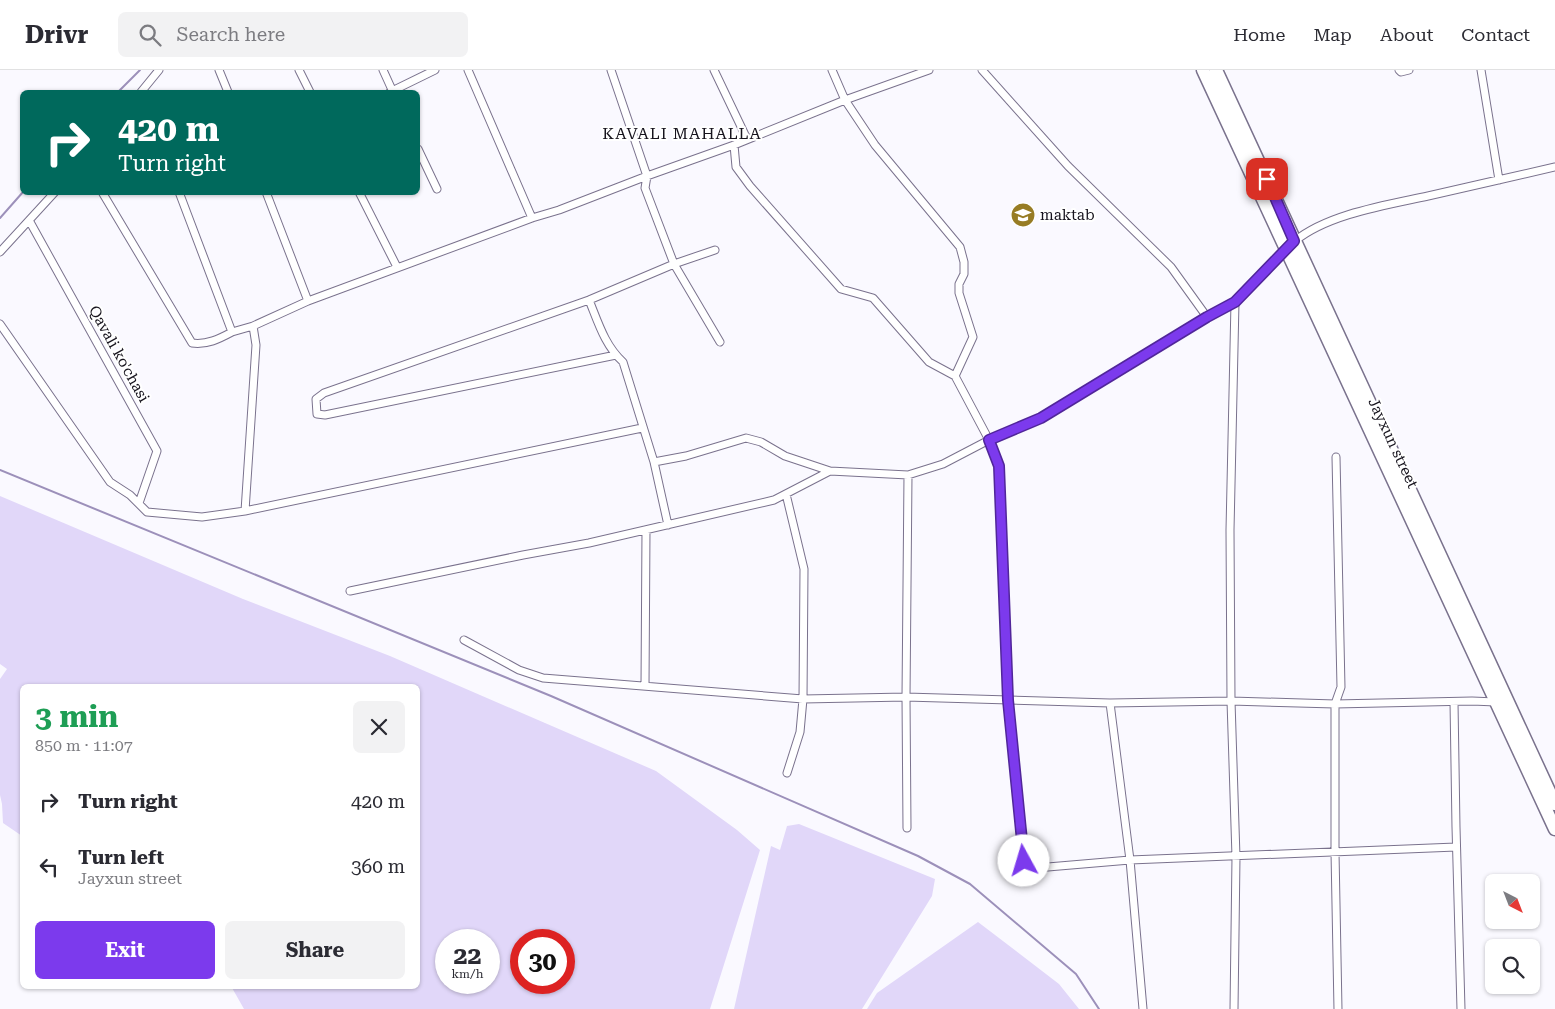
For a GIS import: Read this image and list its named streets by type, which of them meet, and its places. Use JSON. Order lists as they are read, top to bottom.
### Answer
{
  "streets": {
    "highway": ["Jayxun street"],
    "street": ["Qavali ko'chasi"]
  },
  "districts": ["KAVALI MAHALLA"],
  "places": {
    "school or university": ["maktab"]
  },
  "north": "bottom right",
  "page": {
    "header": "Drivr",
    "search": "Search here",
    "nav": [
      "Home",
      "Map",
      "About",
      "Contact"
    ],
    "turn": ["420 m", "Turn right"],
    "heading": ["3 min", "850 m · 11:07"],
    "list": [
      {
        "name": "Turn right",
        "value": "420 m"
      },
      {
        "name": "Turn left",
        "note": "Jayxun street",
        "value": "360 m"
      }
    ],
    "buttons": ["Exit", "Share"],
    "speed": "22 km/h",
    "limit": "30"
  }
}
